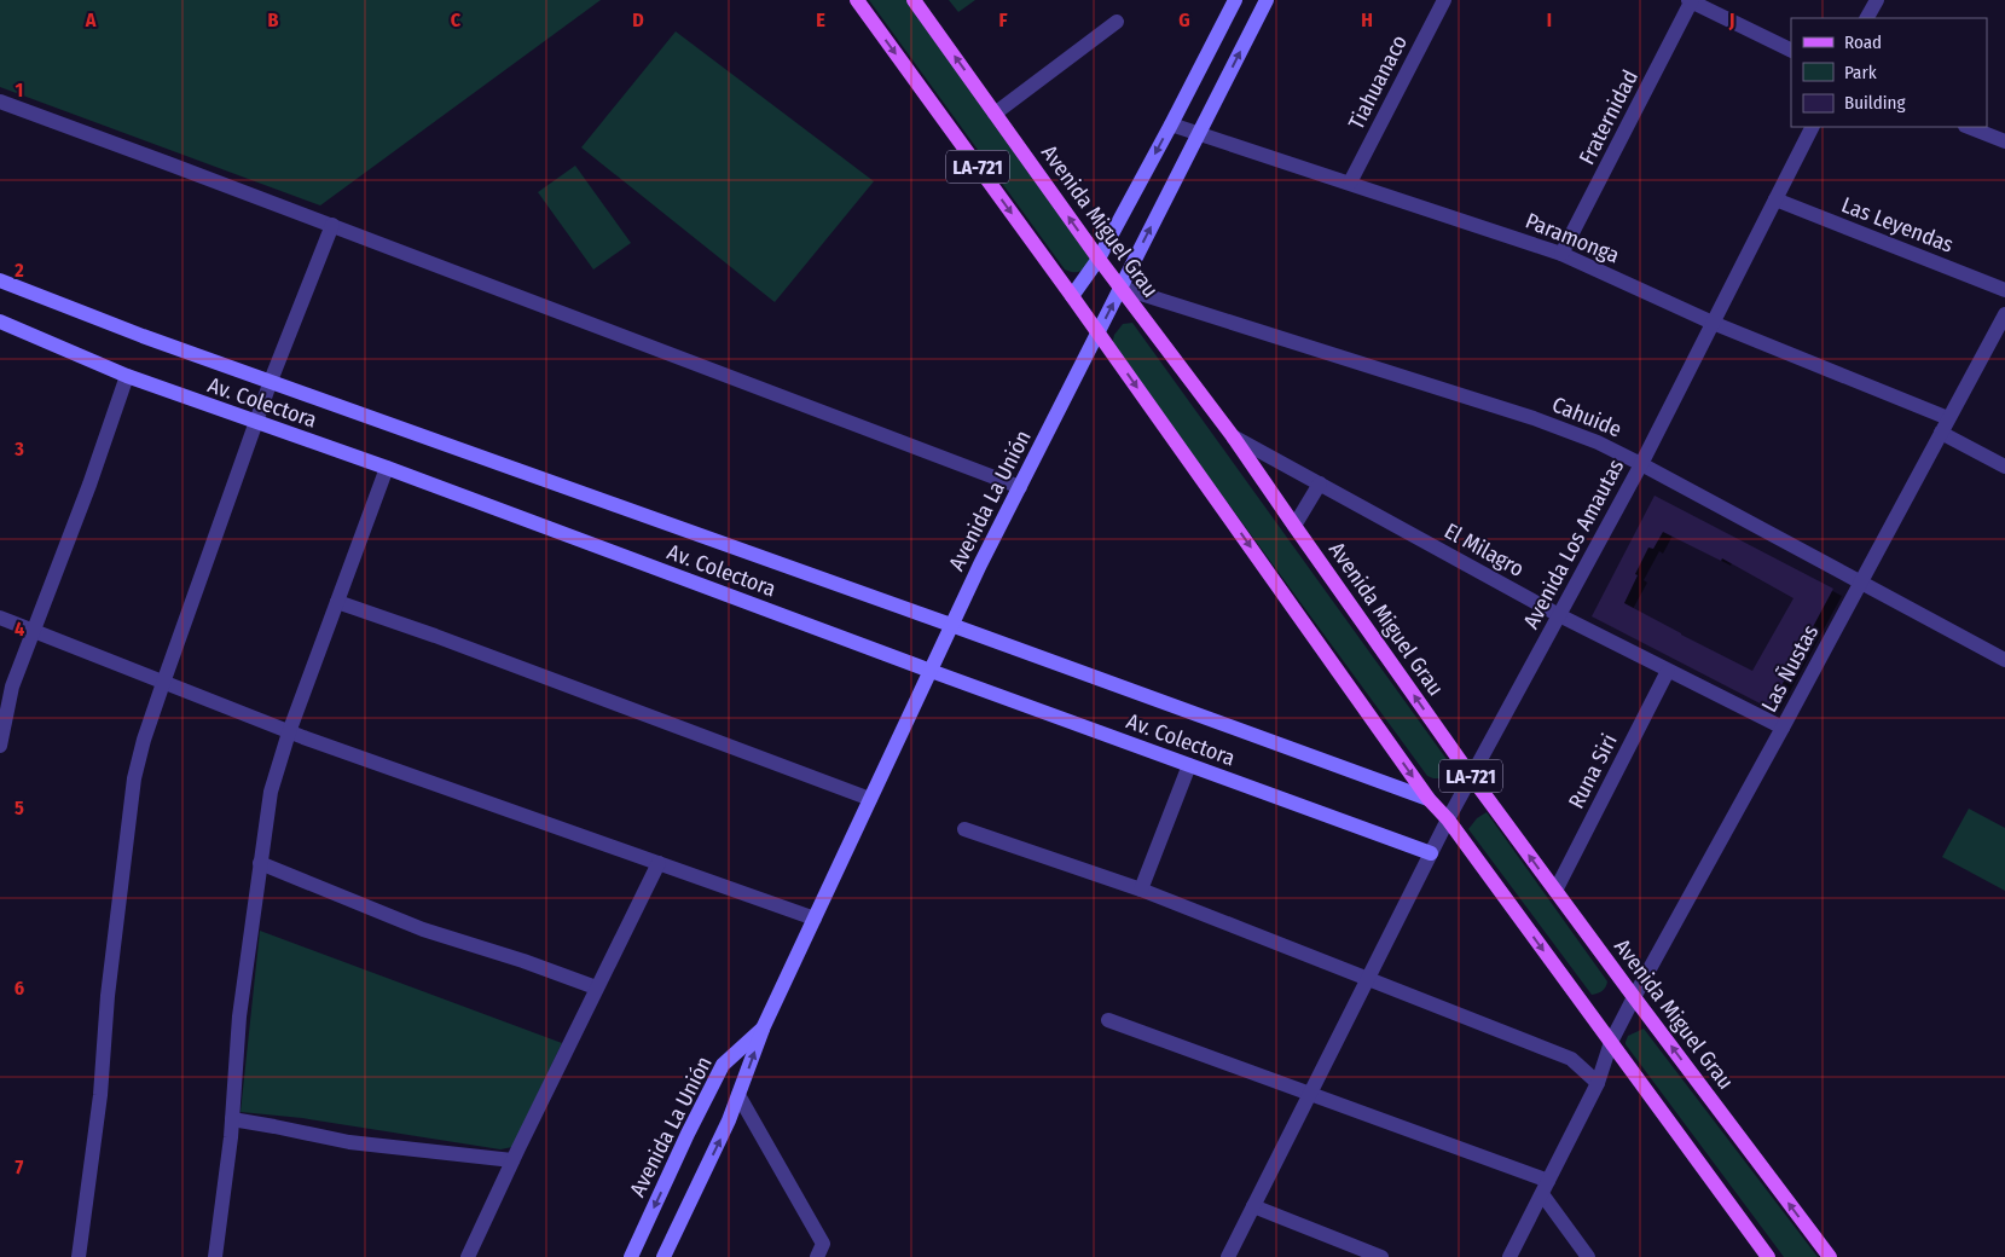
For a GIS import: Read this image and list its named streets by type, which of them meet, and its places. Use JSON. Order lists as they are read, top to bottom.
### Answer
{
  "streets": {
    "main road": ["LA-721", "Avenida Miguel Grau"],
    "street": [
      "Tiahuanaco",
      "Fraternidad",
      "Las Leyendas",
      "Paramonga",
      "Av. Colectora",
      "Cahuide",
      "Avenida La Unión",
      "Avenida Los Amautas",
      "El Milagro",
      "Las Ñustas",
      "Runa Siri"
    ]
  },
  "crossings": [
    ["Tiahuanaco", "Paramonga"],
    ["Fraternidad", "Paramonga"],
    ["LA-721", "Av. Colectora"],
    ["LA-721", "Avenida La Unión"],
    ["LA-721", "Avenida Los Amautas"],
    ["LA-721", "Las Ñustas"],
    ["Avenida Miguel Grau", "Cahuide"],
    ["Avenida Miguel Grau", "Avenida La Unión"],
    ["Avenida Miguel Grau", "Avenida Los Amautas"],
    ["Avenida Miguel Grau", "El Milagro"],
    ["Avenida Miguel Grau", "Las Ñustas"],
    ["Avenida Miguel Grau", "Runa Siri"],
    ["Las Leyendas", "Avenida Los Amautas"],
    ["Paramonga", "Avenida La Unión"],
    ["Paramonga", "Avenida Los Amautas"],
    ["Paramonga", "Las Ñustas"],
    ["Av. Colectora", "Avenida La Unión"],
    ["Av. Colectora", "Avenida Los Amautas"],
    ["Cahuide", "Avenida La Unión"],
    ["Cahuide", "Avenida Los Amautas"],
    ["Cahuide", "Las Ñustas"],
    ["Avenida Los Amautas", "El Milagro"],
    ["El Milagro", "Las Ñustas"],
    ["El Milagro", "Runa Siri"]
  ],
  "legend": ["Road", "Park", "Building"],
  "grid": {
    "columns": [
      "A",
      "B",
      "C",
      "D",
      "E",
      "F",
      "G",
      "H",
      "I",
      "J"
    ],
    "rows": [
      "1",
      "2",
      "3",
      "4",
      "5",
      "6",
      "7"
    ]
  }
}
